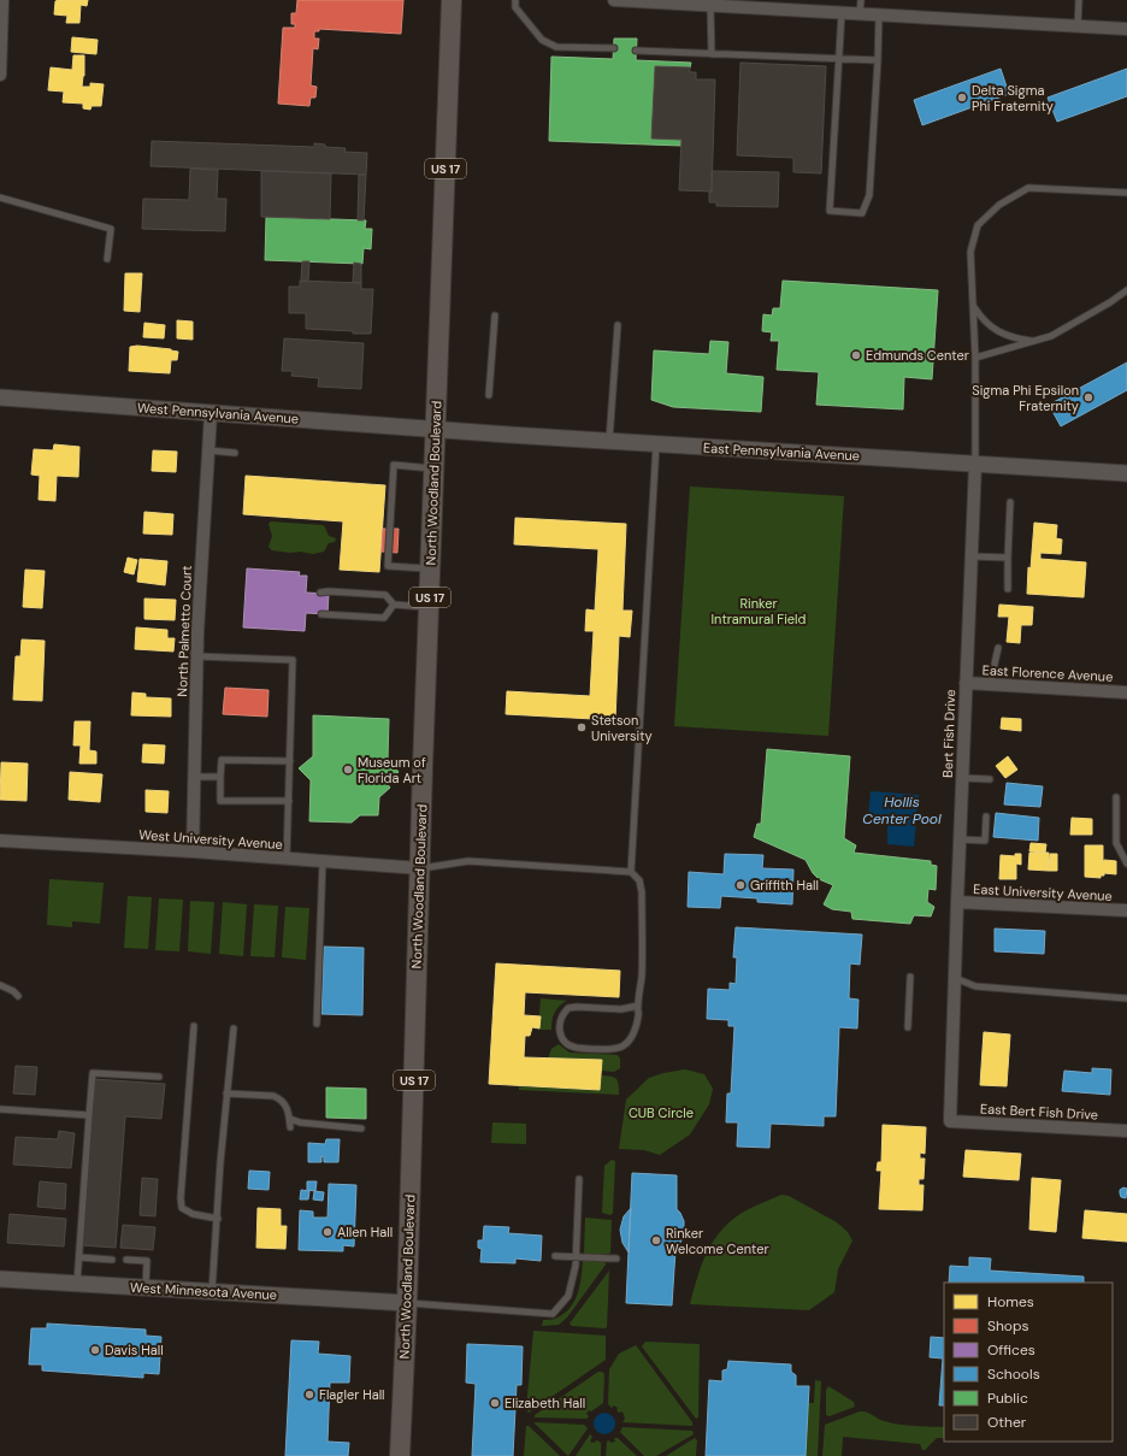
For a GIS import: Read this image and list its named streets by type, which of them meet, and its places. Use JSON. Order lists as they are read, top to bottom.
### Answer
{
  "streets": {
    "main road": ["US 17", "North Woodland Boulevard"],
    "street": [
      "West Pennsylvania Avenue",
      "East Pennsylvania Avenue",
      "North Palmetto Court",
      "East Florence Avenue",
      "Bert Fish Drive",
      "West University Avenue",
      "East University Avenue",
      "East Bert Fish Drive",
      "West Minnesota Avenue"
    ]
  },
  "crossings": [
    ["West Pennsylvania Avenue", "East Pennsylvania Avenue"],
    ["West Pennsylvania Avenue", "North Woodland Boulevard"],
    ["West Pennsylvania Avenue", "North Palmetto Court"],
    ["East Pennsylvania Avenue", "North Woodland Boulevard"],
    ["East Pennsylvania Avenue", "Bert Fish Drive"],
    ["North Woodland Boulevard", "West University Avenue"],
    ["North Woodland Boulevard", "West Minnesota Avenue"],
    ["North Palmetto Court", "West University Avenue"],
    ["East Florence Avenue", "Bert Fish Drive"],
    ["Bert Fish Drive", "East University Avenue"],
    ["Bert Fish Drive", "East Bert Fish Drive"]
  ],
  "water": ["Hollis Center Pool"],
  "parks": ["Rinker Intramural Field", "CUB Circle"],
  "places": [
    "Delta Sigma Phi Fraternity",
    "Edmunds Center",
    "Sigma Phi Epsilon Fraternity",
    "Stetson University",
    "Museum of Florida Art",
    "Griffith Hall",
    "Allen Hall",
    "Rinker Welcome Center",
    "Davis Hall",
    "Flagler Hall",
    "Elizabeth Hall"
  ],
  "legend": [
    "Homes",
    "Shops",
    "Offices",
    "Schools",
    "Public",
    "Other"
  ]
}
